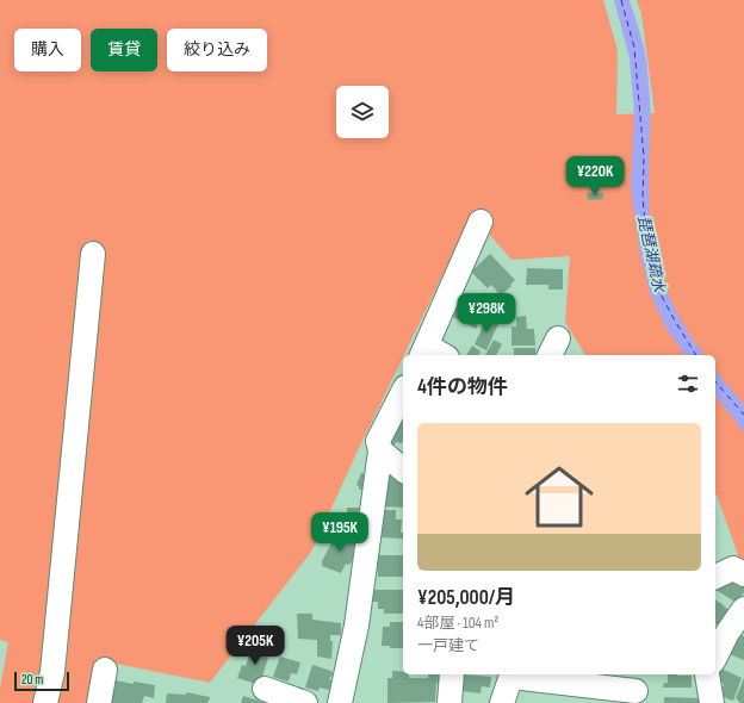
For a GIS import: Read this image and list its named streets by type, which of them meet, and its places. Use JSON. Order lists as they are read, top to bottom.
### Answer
{
  "water": ["琵琶湖疏水"],
  "scale_bar": "20 m",
  "page": {
    "chip": ["購入", "賃貸", "絞り込み"],
    "price": [
      "¥220K",
      "¥298K",
      "¥195K",
      "¥205K"
    ],
    "heading": "4件の物件",
    "list": [
      {
        "name": "¥205,000/月",
        "note": "4部屋 · 104 m² · 一戸建て"
      }
    ],
    "scale": "20 m"
  }
}
